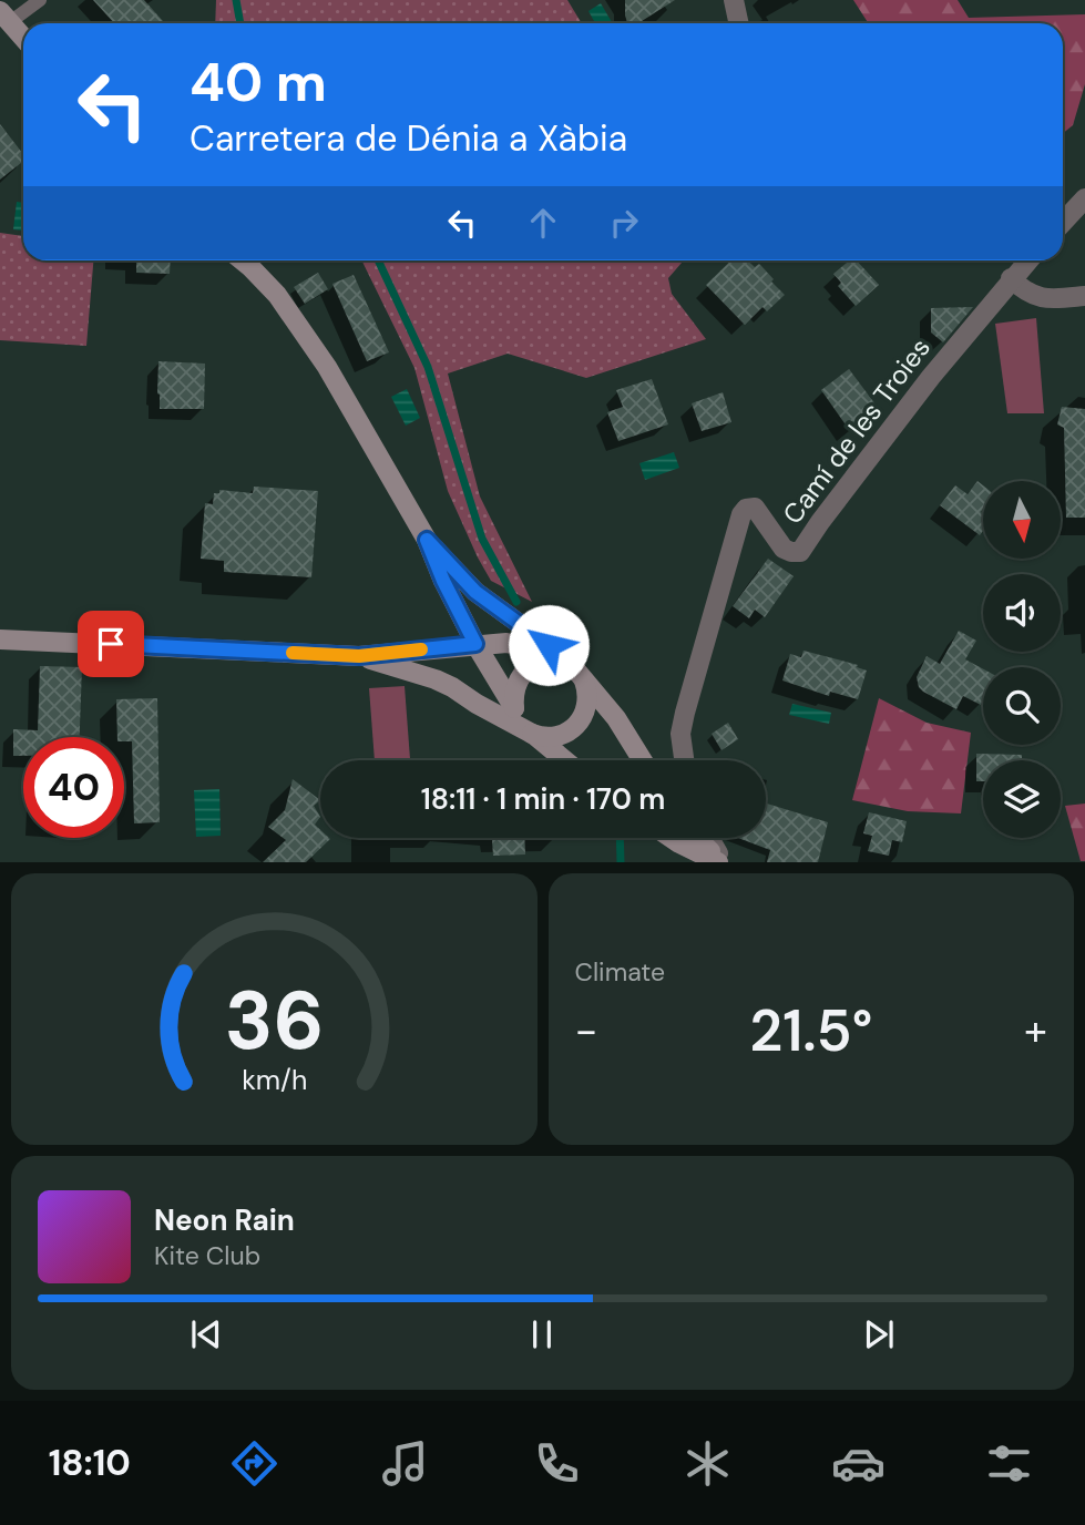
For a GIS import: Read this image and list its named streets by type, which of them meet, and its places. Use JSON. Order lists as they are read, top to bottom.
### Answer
{
  "streets": {
    "street": ["Camí de les Troies"]
  },
  "north": "bottom",
  "page": {
    "turn": ["40 m", "Carretera de Dénia a Xàbia"],
    "limit": "40",
    "trip": "18:11 · 1 min · 170 m",
    "tile": "Climate",
    "heat": ["−", "21.5°", "+"],
    "song": ["Neon Rain", "Kite Club"],
    "tabs": "18:10",
    "gauge": ["36", "km/h"]
  }
}
